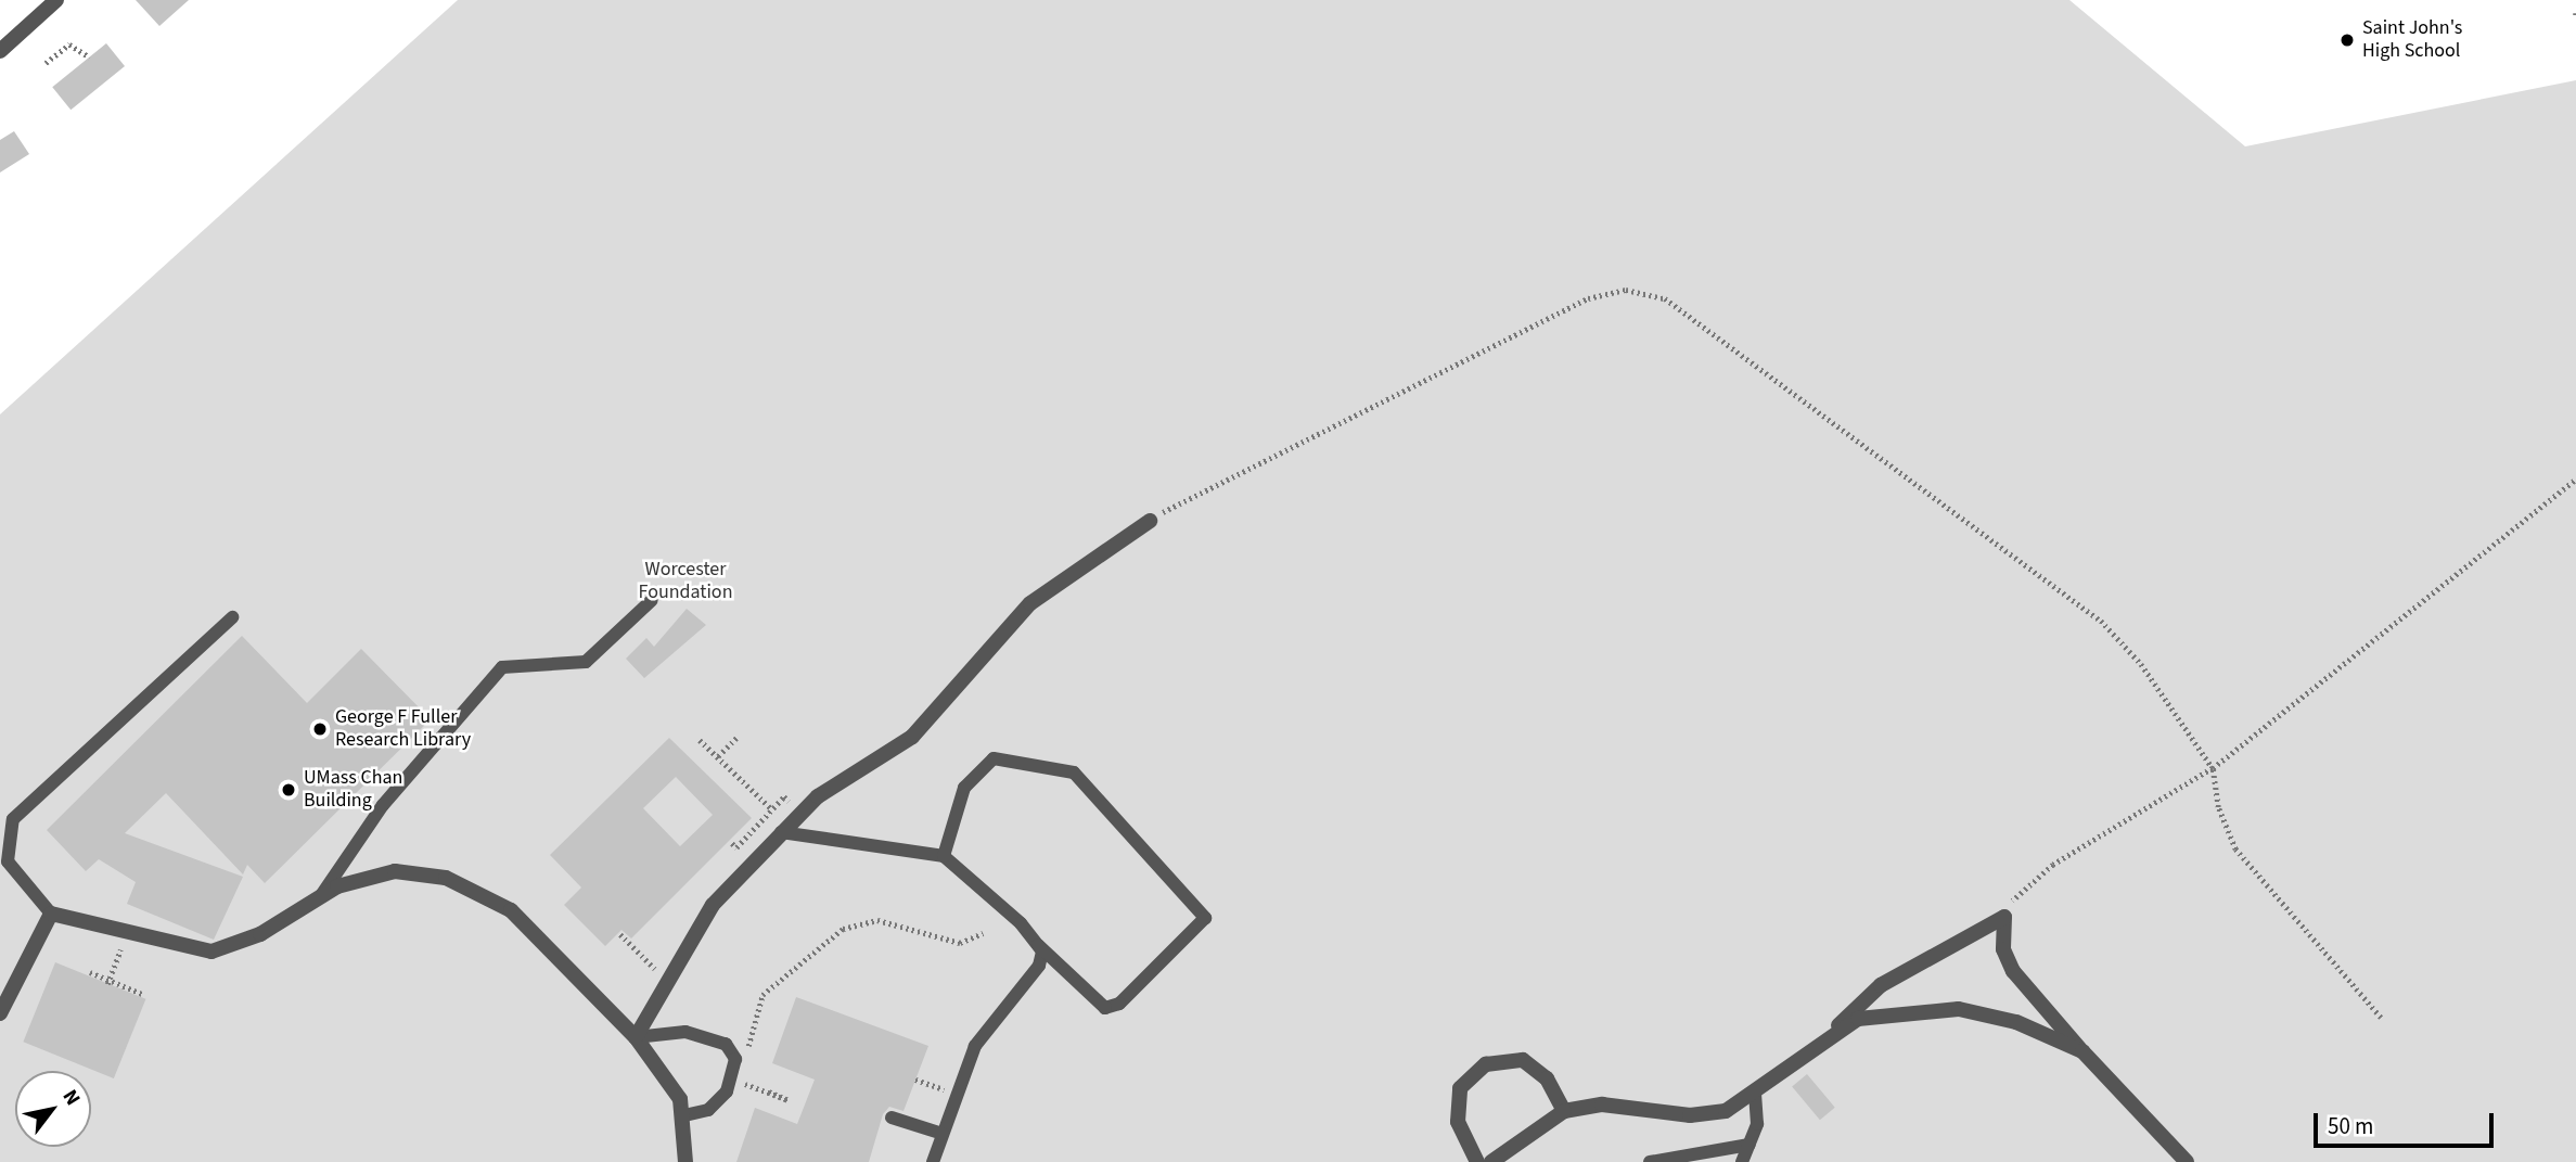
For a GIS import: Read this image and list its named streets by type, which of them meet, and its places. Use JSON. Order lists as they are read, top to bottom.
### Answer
{
  "parks": ["Worcester Foundation"],
  "places": ["Saint John's High School", "George F Fuller Research Library", "UMass Chan Building"],
  "scale_bar": "50 m",
  "north": "top right"
}
